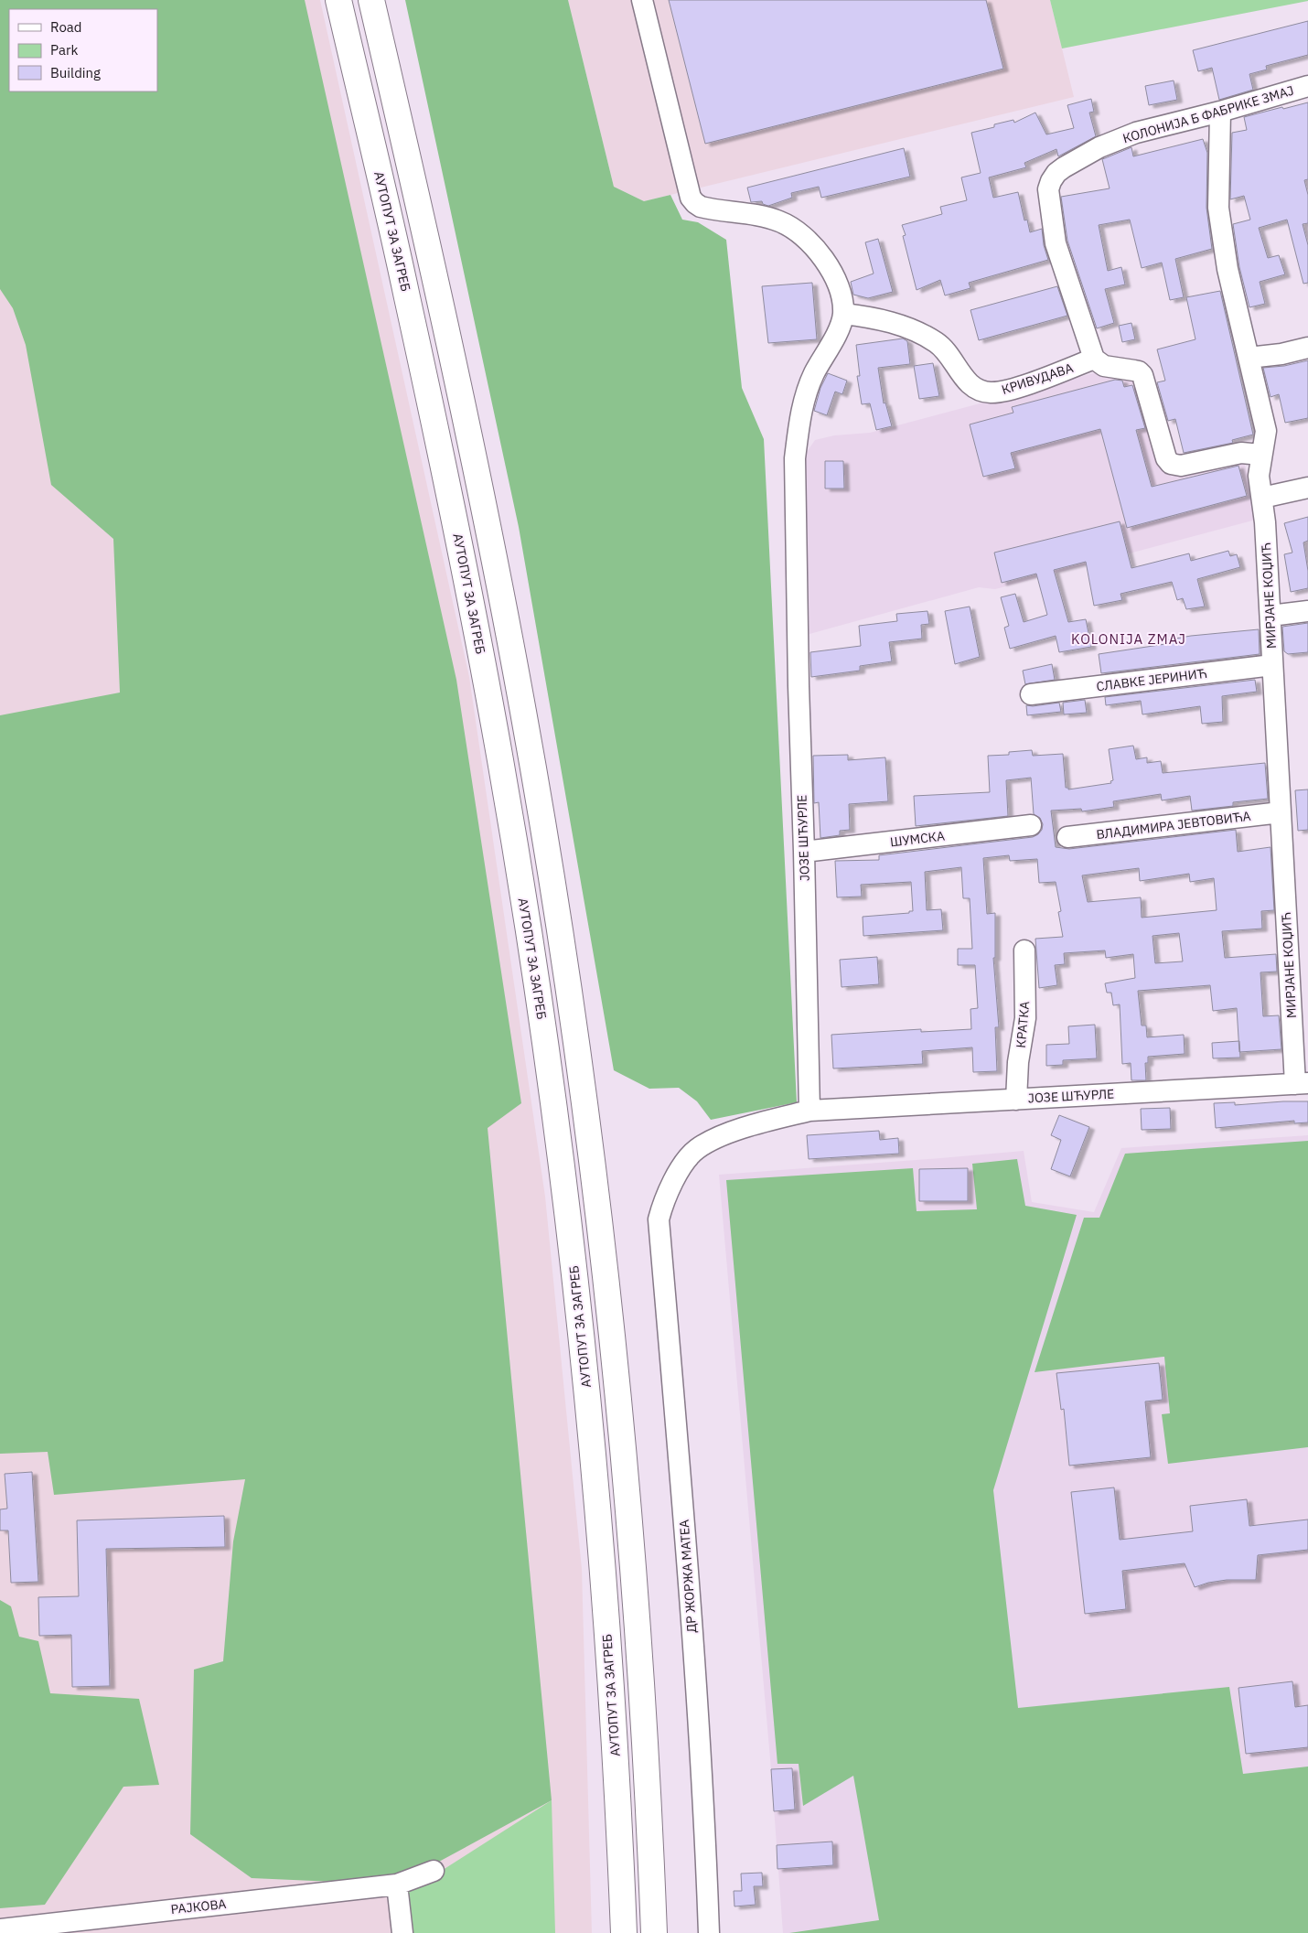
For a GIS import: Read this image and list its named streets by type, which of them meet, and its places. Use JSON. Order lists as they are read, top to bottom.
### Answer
{
  "streets": {
    "highway": ["АУТОПУТ ЗА ЗАГРЕБ"],
    "street": [
      "КОЛОНИЈА Б ФАБРИКЕ ЗМАЈ",
      "КРИВУДАВА",
      "МИРЈАНЕ КОЏИЋ",
      "СЛАВКЕ ЈЕРИНИЋ",
      "ВЛАДИМИРА ЈЕВТОВИЋА",
      "ЈОЗЕ ШЋУРЛЕ",
      "ШУМСКА",
      "КРАТКА",
      "ДР ЖОРЖА МАТЕА",
      "РАЈКОВА"
    ]
  },
  "crossings": [
    ["КОЛОНИЈА Б ФАБРИКЕ ЗМАЈ", "КРИВУДАВА"],
    ["КОЛОНИЈА Б ФАБРИКЕ ЗМАЈ", "МИРЈАНЕ КОЏИЋ"],
    ["КРИВУДАВА", "ЈОЗЕ ШЋУРЛЕ"],
    ["МИРЈАНЕ КОЏИЋ", "СЛАВКЕ ЈЕРИНИЋ"],
    ["МИРЈАНЕ КОЏИЋ", "ВЛАДИМИРА ЈЕВТОВИЋА"],
    ["МИРЈАНЕ КОЏИЋ", "ЈОЗЕ ШЋУРЛЕ"],
    ["ЈОЗЕ ШЋУРЛЕ", "ШУМСКА"],
    ["ЈОЗЕ ШЋУРЛЕ", "КРАТКА"],
    ["ЈОЗЕ ШЋУРЛЕ", "ДР ЖОРЖА МАТЕА"]
  ],
  "districts": ["KOLONIJA ZMAJ"],
  "legend": ["Road", "Park", "Building"]
}
